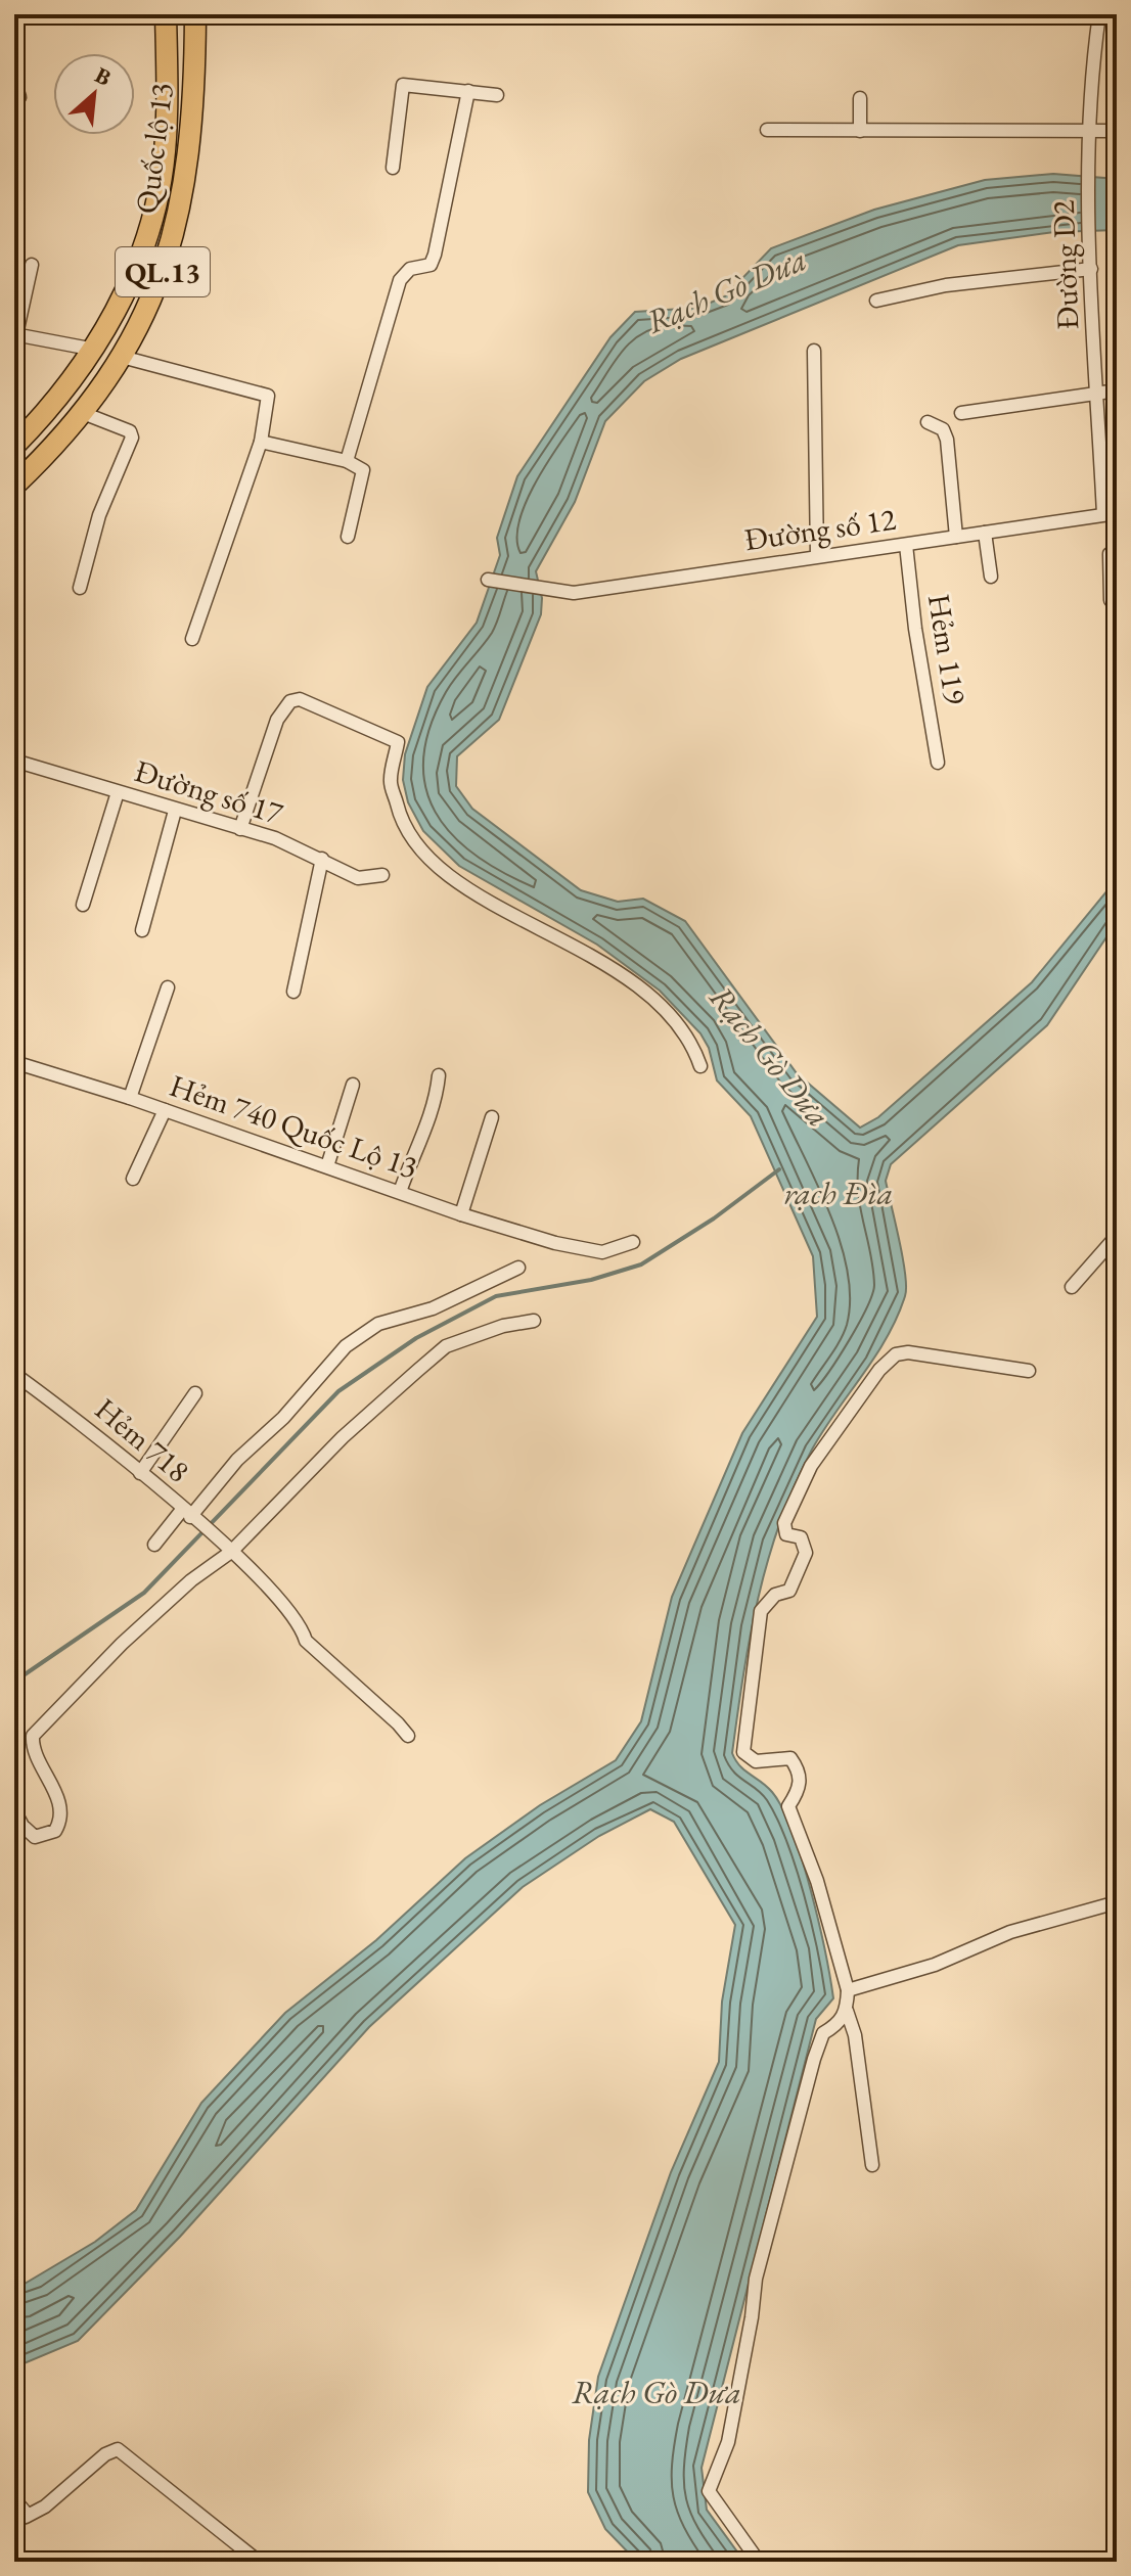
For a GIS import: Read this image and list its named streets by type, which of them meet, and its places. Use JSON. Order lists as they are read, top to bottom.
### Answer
{
  "streets": {
    "highway": ["Quốc lộ 13", "QL.13"],
    "street": [
      "Đường D2",
      "Đường số 12",
      "Hẻm 119",
      "Đường số 17",
      "Hẻm 740 Quốc Lộ 13",
      "Hẻm 718"
    ]
  },
  "crossings": [
    ["Đường D2", "Đường số 12"],
    ["Đường số 12", "Hẻm 119"]
  ],
  "water": ["Rạch Gò Dưa", "rạch Đìa"],
  "north": "top right"
}
